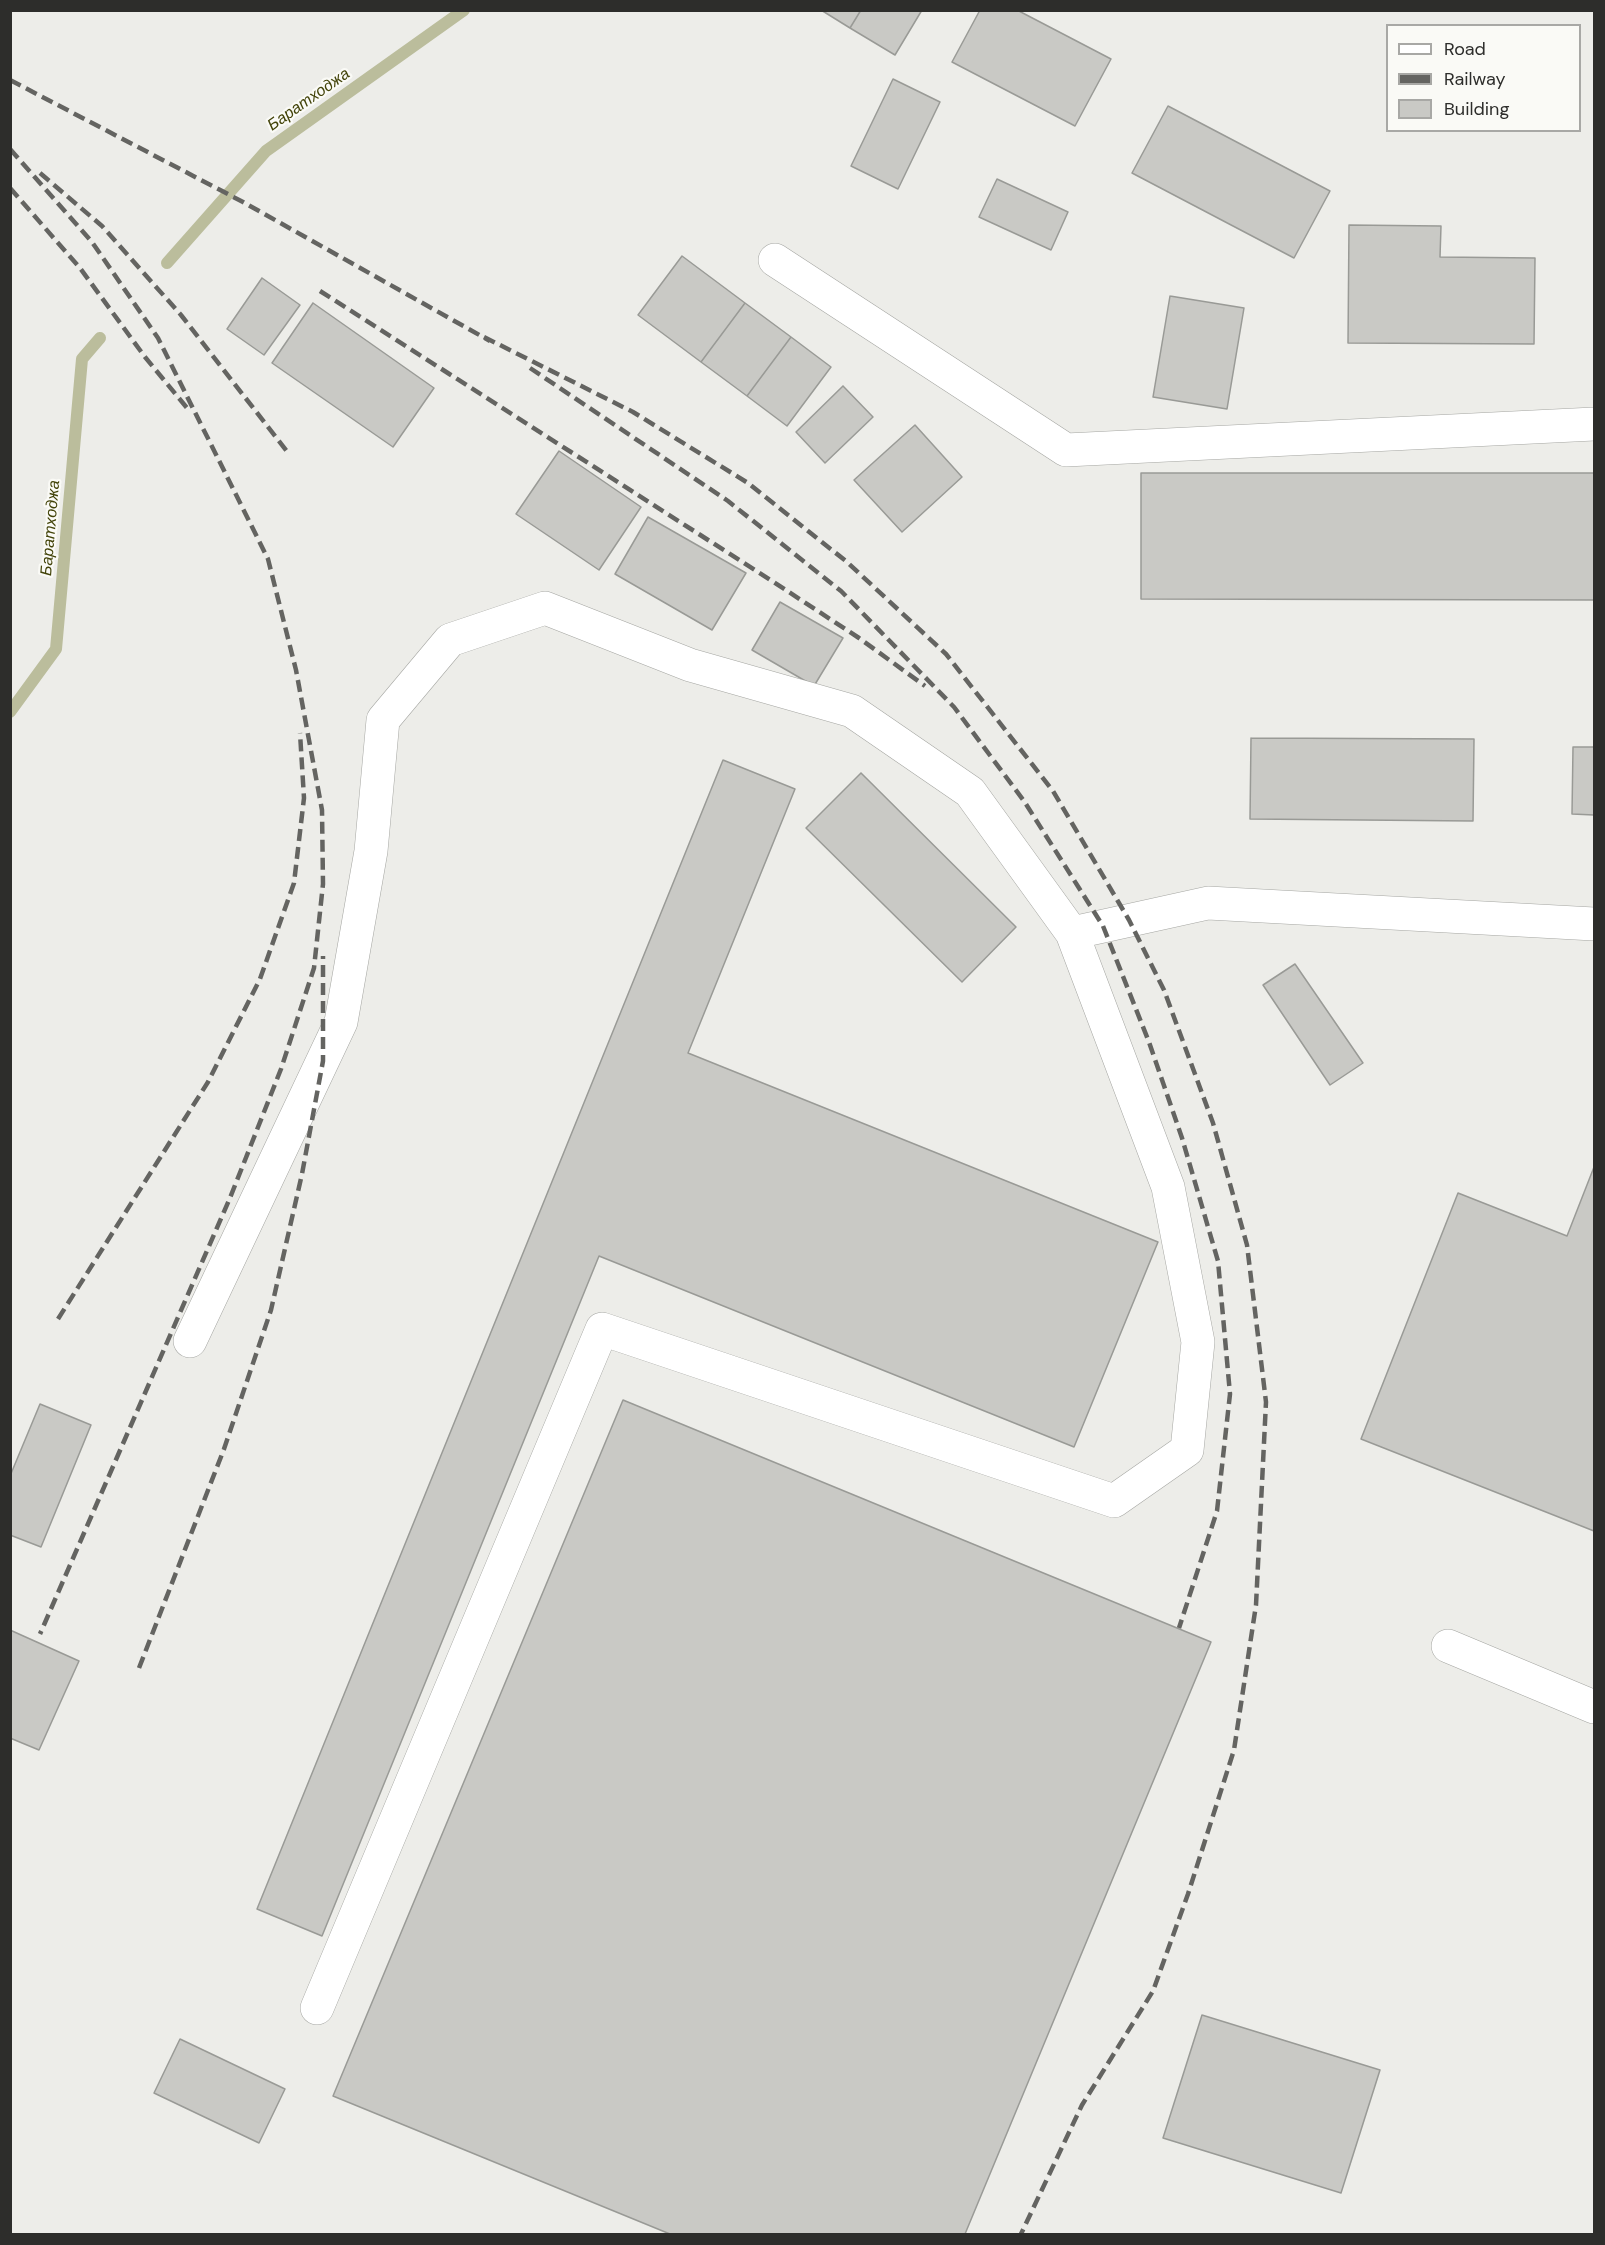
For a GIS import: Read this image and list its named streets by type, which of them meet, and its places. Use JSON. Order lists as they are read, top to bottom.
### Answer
{
  "water": ["Баратходжа"],
  "legend": ["Road", "Railway", "Building"]
}
